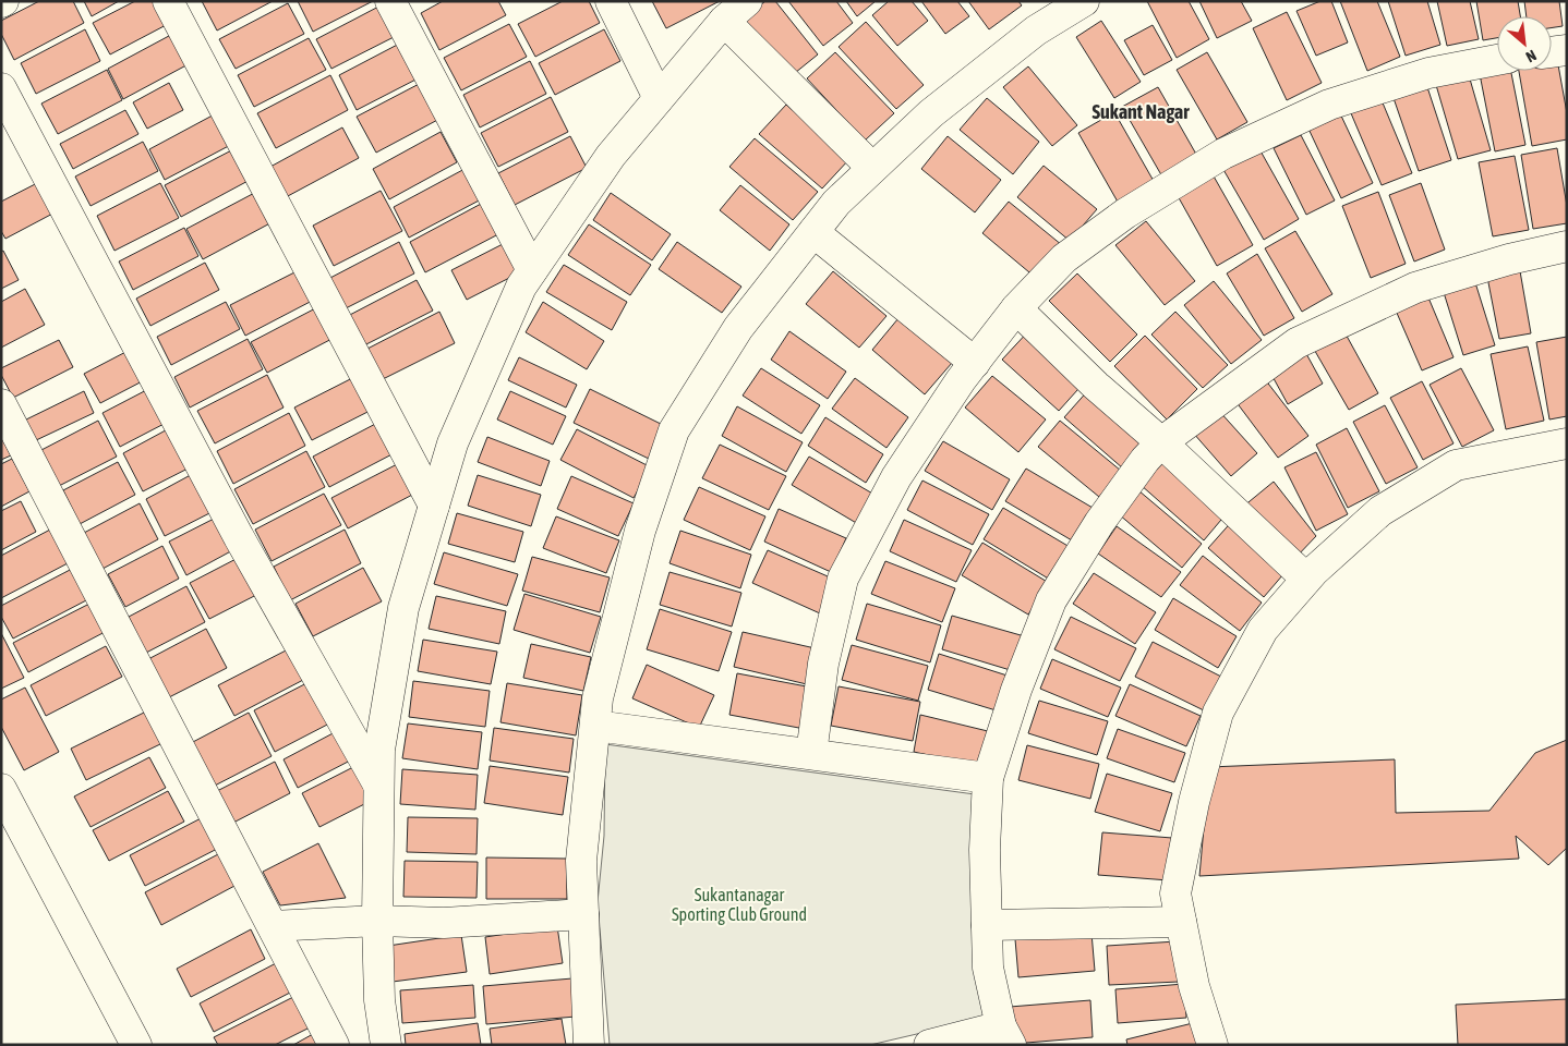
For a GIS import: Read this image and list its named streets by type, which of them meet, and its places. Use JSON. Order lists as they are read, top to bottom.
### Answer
{
  "districts": ["Sukant Nagar"],
  "parks": ["Sukantanagar Sporting Club Ground"],
  "north": "bottom right"
}
